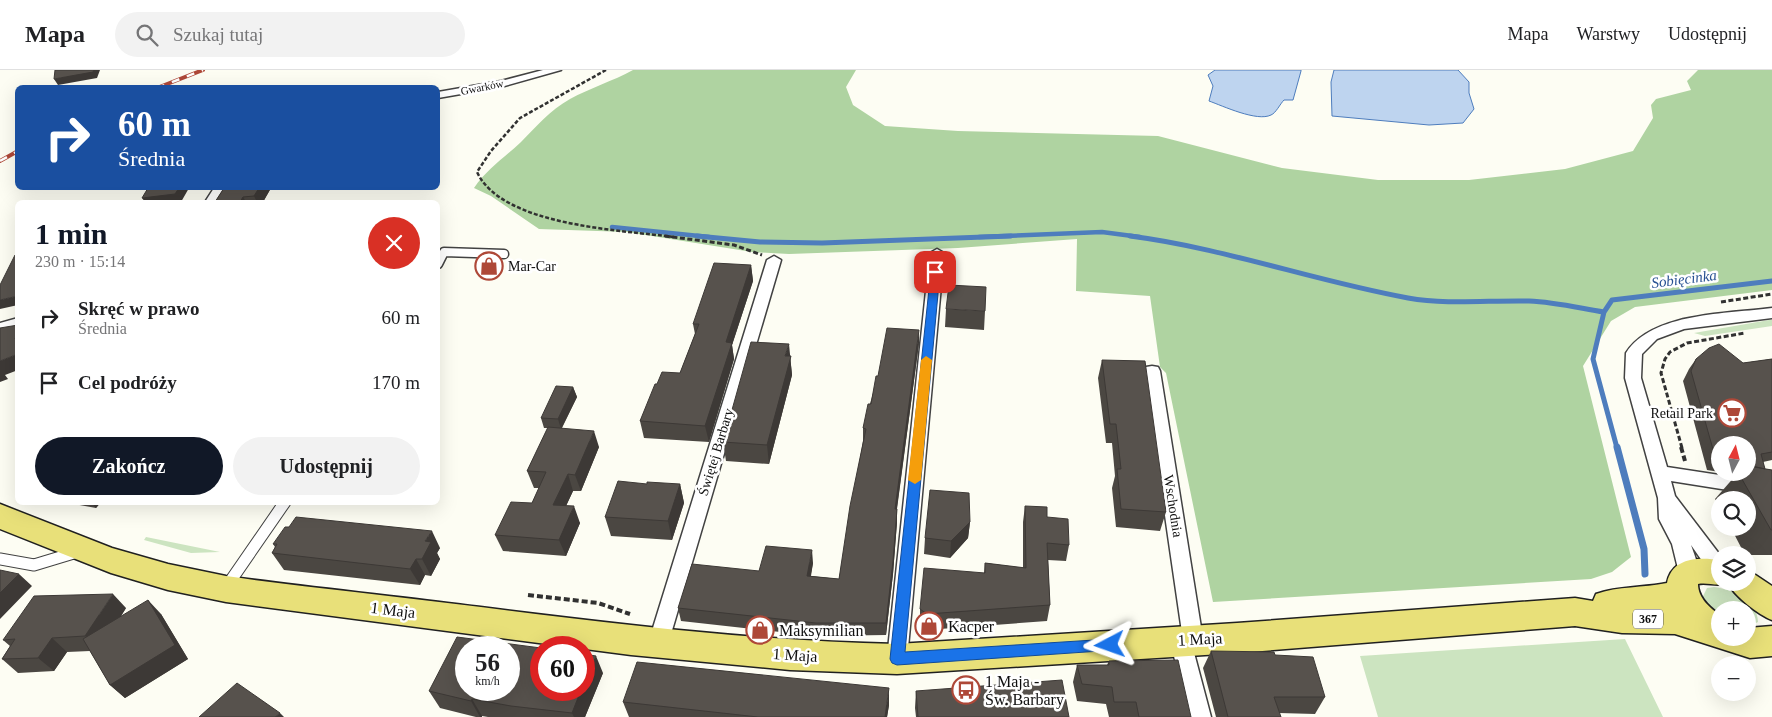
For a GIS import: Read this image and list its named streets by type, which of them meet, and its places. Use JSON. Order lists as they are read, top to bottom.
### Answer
{
  "streets": {
    "main road": ["1 Maja", "367"],
    "street": ["Gwarków", "Świętej Barbary", "Wschodnia"]
  },
  "crossings": [
    ["Świętej Barbary", "1 Maja"],
    ["Wschodnia", "1 Maja"],
    ["1 Maja", "367"]
  ],
  "water": ["Sobięcinka"],
  "places": {
    "shop": ["Mar-Car", "Kacper", "Maksymilian"],
    "supermarket": ["Retail Park"],
    "bus stop": ["1 Maja - Św. Barbary"]
  },
  "north": "top",
  "page": {
    "header": "Mapa",
    "search": "Szukaj tutaj",
    "nav": ["Mapa", "Warstwy", "Udostępnij"],
    "turn": ["60 m", "Średnia"],
    "heading": ["1 min", "230 m · 15:14"],
    "list": [
      {
        "name": "Skręć w prawo",
        "note": "Średnia",
        "value": "60 m"
      },
      {
        "name": "Cel podróży",
        "value": "170 m"
      }
    ],
    "buttons": ["Zakończ", "Udostępnij"],
    "map_buttons": ["+", "−"],
    "speed": "56 km/h",
    "limit": "60"
  }
}
